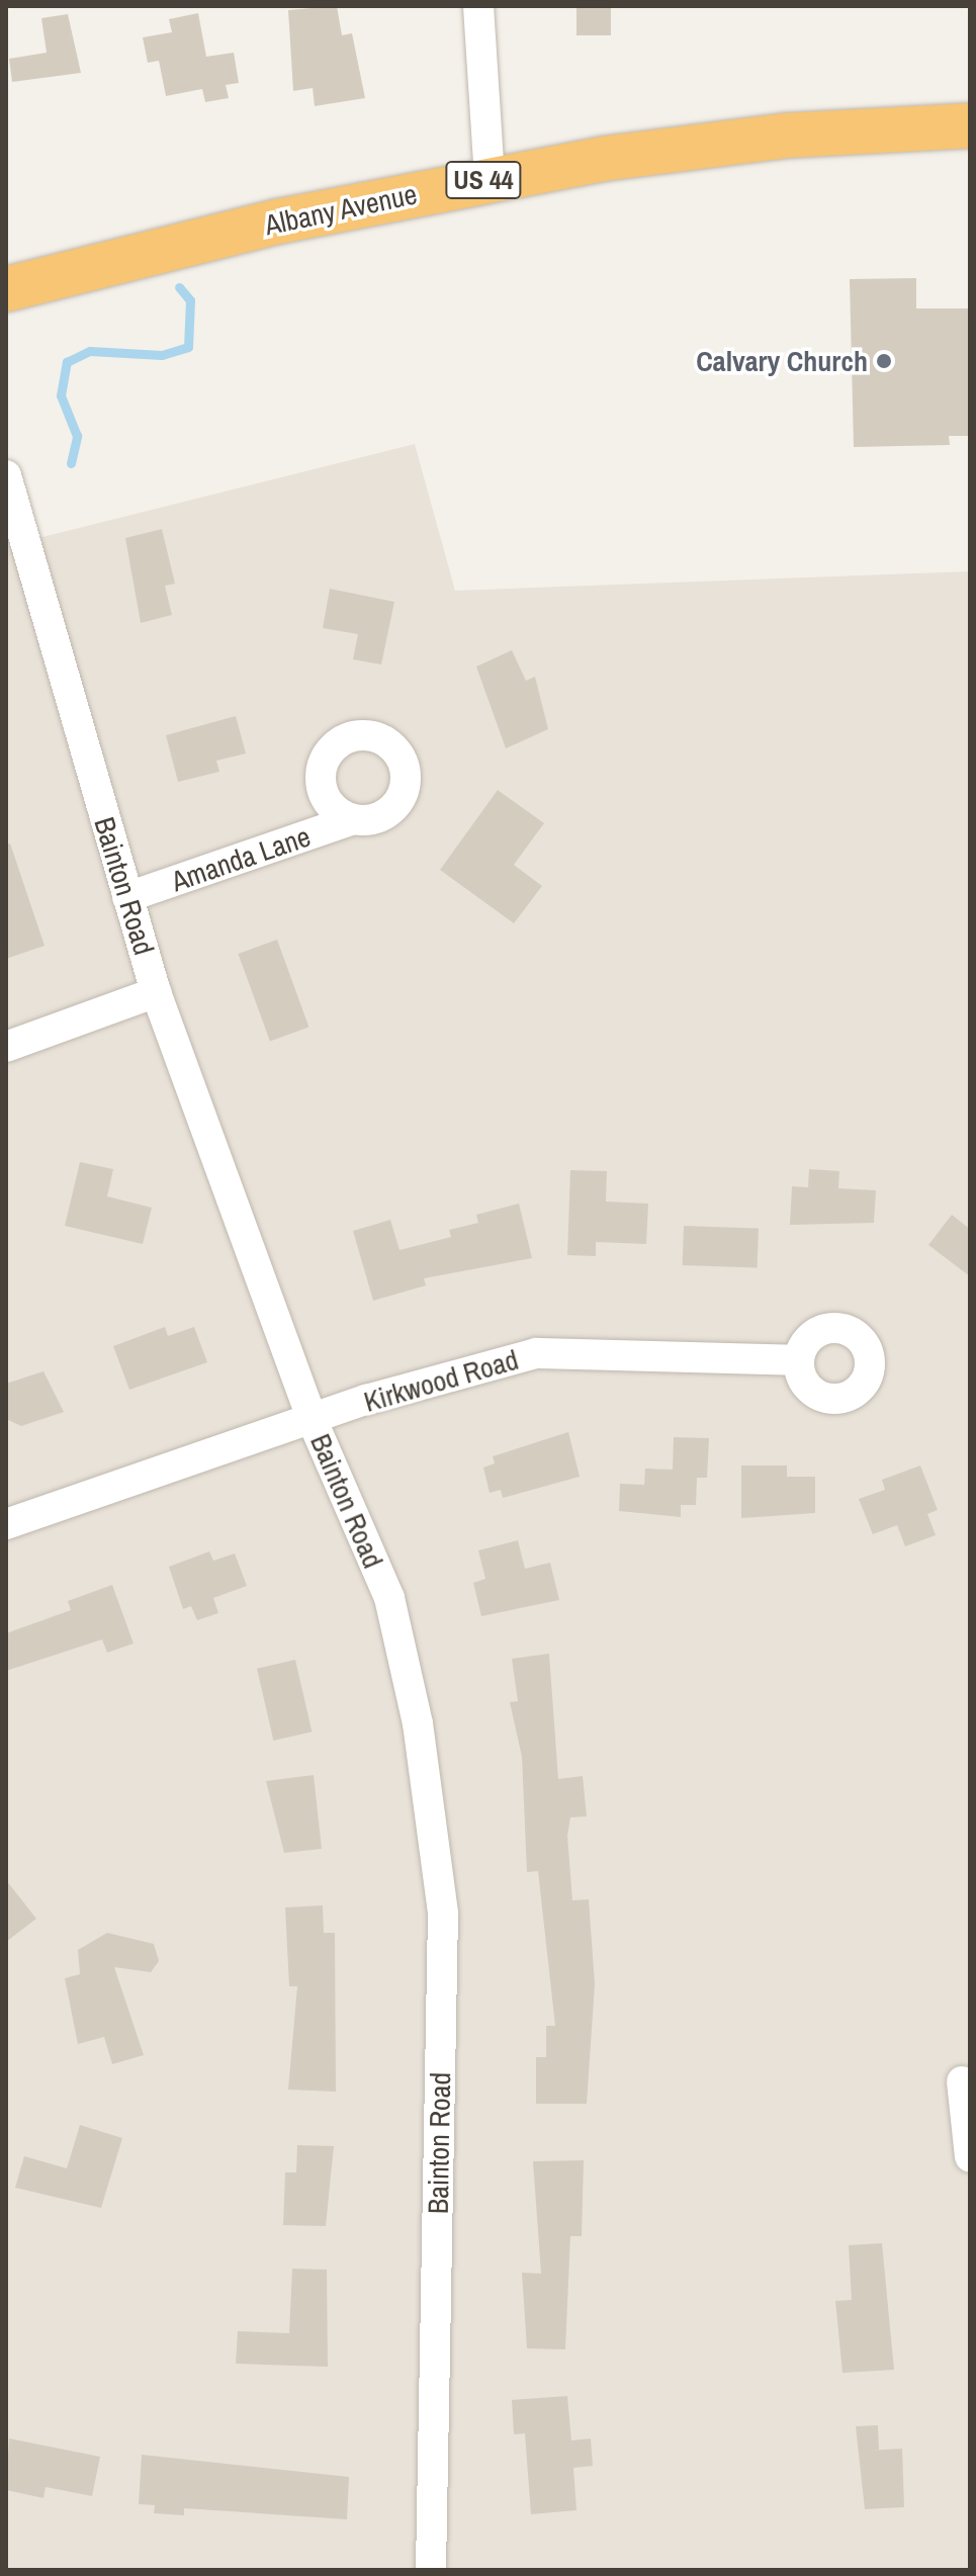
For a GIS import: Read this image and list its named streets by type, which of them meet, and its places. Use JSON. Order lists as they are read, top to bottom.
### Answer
{
  "streets": {
    "highway": ["US 44", "Albany Avenue"],
    "street": ["Amanda Lane", "Bainton Road", "Kirkwood Road"]
  },
  "crossings": [
    ["Amanda Lane", "Bainton Road"],
    ["Bainton Road", "Kirkwood Road"]
  ],
  "places": ["Calvary Church"]
}
